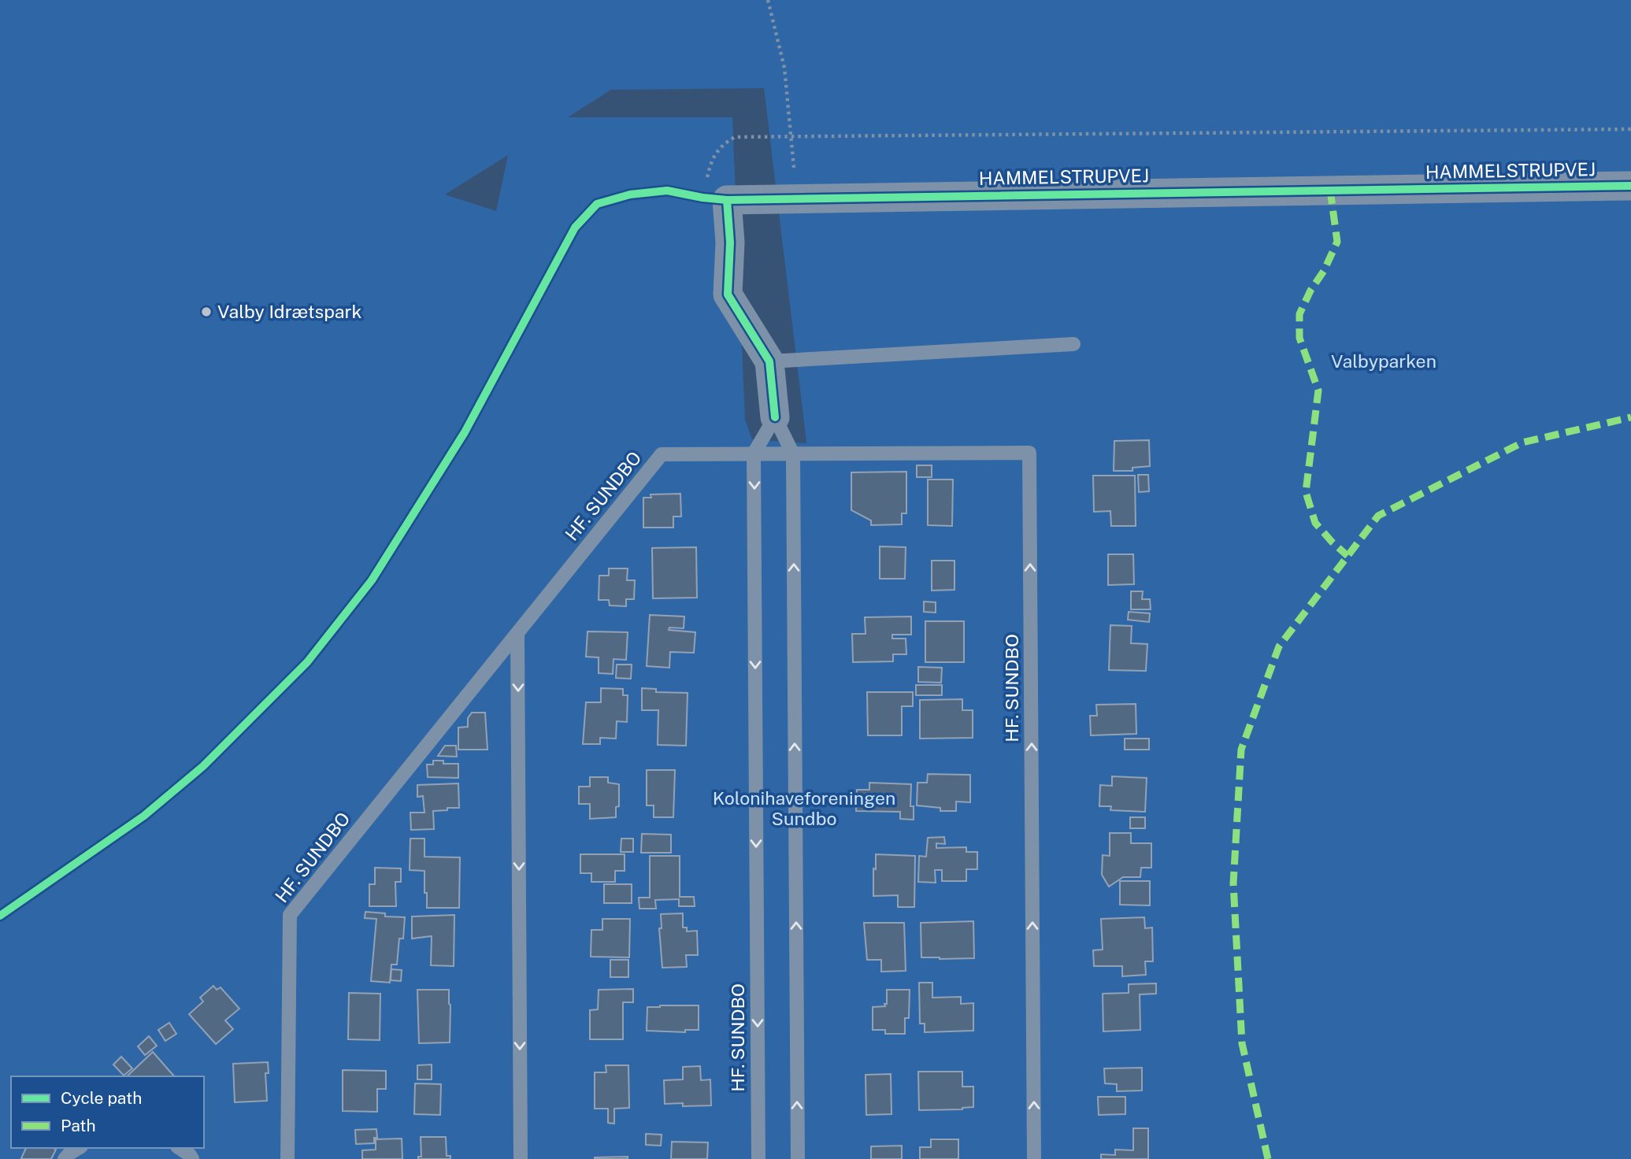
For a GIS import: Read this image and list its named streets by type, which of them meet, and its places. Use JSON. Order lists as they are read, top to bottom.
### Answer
{
  "streets": {
    "street": ["HAMMELSTRUPVEJ"],
    "lane": ["HF. SUNDBO"]
  },
  "parks": ["Valbyparken", "Kolonihaveforeningen Sundbo"],
  "places": ["Valby Idrætspark"],
  "legend": ["Cycle path", "Path"]
}
